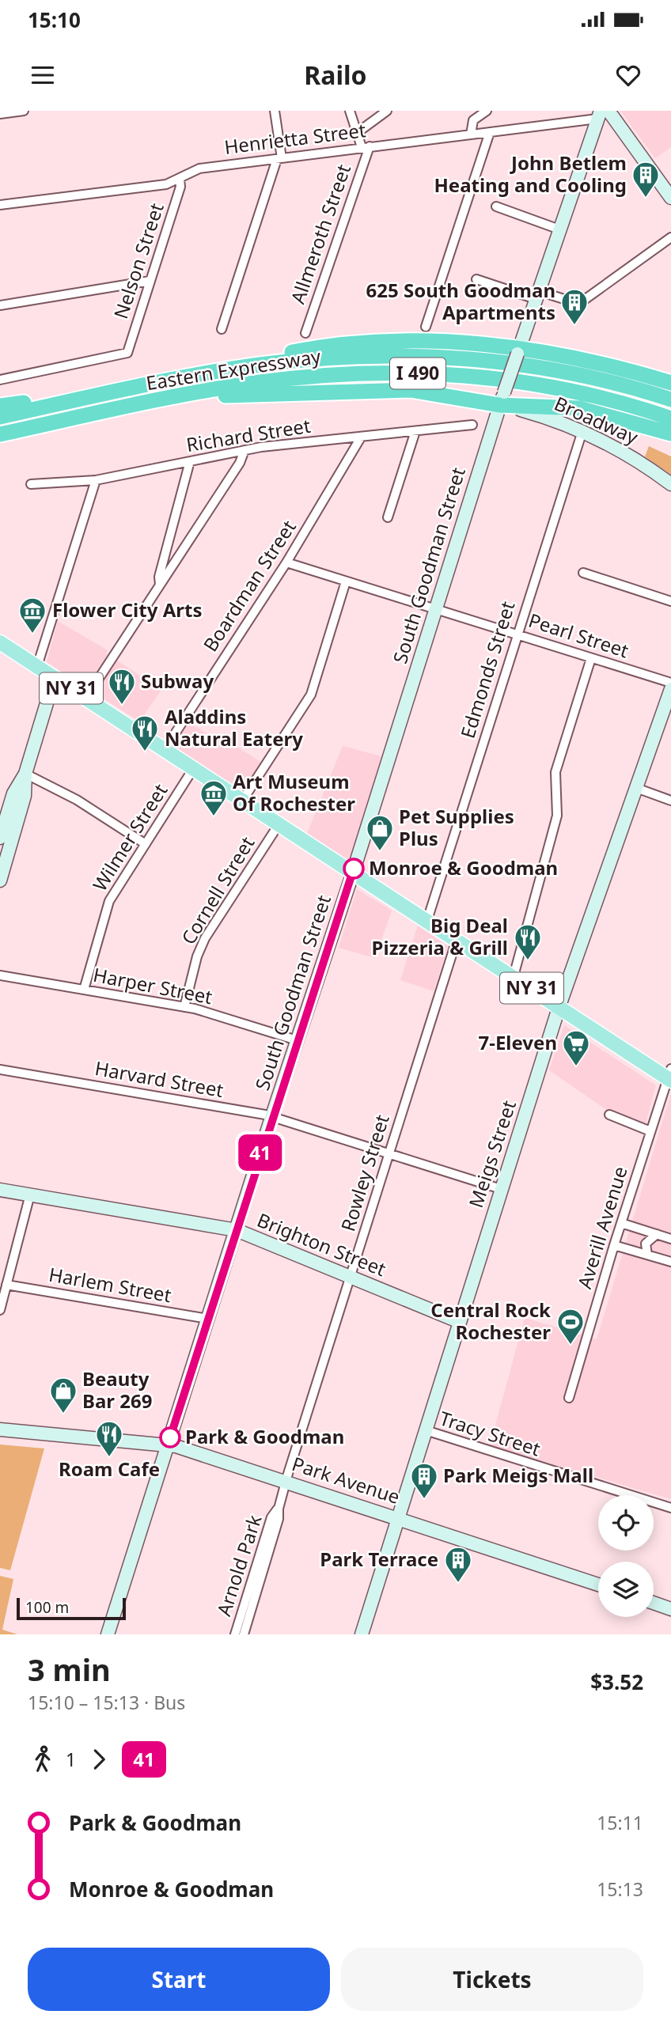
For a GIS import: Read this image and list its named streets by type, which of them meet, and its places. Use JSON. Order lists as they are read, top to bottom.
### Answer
{
  "streets": {
    "highway": ["Eastern Expressway", "I 490"],
    "main road": ["NY 31"],
    "street": [
      "Henrietta Street",
      "Allmeroth Street",
      "Nelson Street",
      "Broadway",
      "Richard Street",
      "South Goodman Street",
      "Boardman Street",
      "Pearl Street",
      "Edmonds Street",
      "Wilmer Street",
      "Cornell Street",
      "Harper Street",
      "Harvard Street",
      "Meigs Street",
      "Rowley Street",
      "Averill Avenue",
      "Brighton Street",
      "Harlem Street",
      "Tracy Street",
      "Park Avenue",
      "Arnold Park"
    ]
  },
  "crossings": [
    ["Henrietta Street", "Allmeroth Street"],
    ["Henrietta Street", "Nelson Street"],
    ["Henrietta Street", "South Goodman Street"],
    ["Broadway", "South Goodman Street"],
    ["Broadway", "Edmonds Street"],
    ["Richard Street", "Boardman Street"],
    ["South Goodman Street", "Pearl Street"],
    ["South Goodman Street", "NY 31"],
    ["South Goodman Street", "Harper Street"],
    ["South Goodman Street", "Harvard Street"],
    ["South Goodman Street", "Brighton Street"],
    ["South Goodman Street", "Harlem Street"],
    ["South Goodman Street", "Park Avenue"],
    ["Boardman Street", "Pearl Street"],
    ["Boardman Street", "NY 31"],
    ["Pearl Street", "Edmonds Street"],
    ["Edmonds Street", "NY 31"],
    ["NY 31", "Wilmer Street"],
    ["NY 31", "Cornell Street"],
    ["NY 31", "Meigs Street"],
    ["NY 31", "Rowley Street"],
    ["NY 31", "Averill Avenue"],
    ["Wilmer Street", "Harper Street"],
    ["Cornell Street", "Harper Street"],
    ["Harvard Street", "Meigs Street"],
    ["Harvard Street", "Rowley Street"],
    ["Meigs Street", "Brighton Street"],
    ["Meigs Street", "Tracy Street"],
    ["Meigs Street", "Park Avenue"],
    ["Rowley Street", "Brighton Street"],
    ["Rowley Street", "Park Avenue"],
    ["Rowley Street", "Arnold Park"],
    ["Park Avenue", "Arnold Park"]
  ],
  "places": {
    "building": [
      "John Betlem Heating and Cooling",
      "625 South Goodman Apartments",
      "Park Meigs Mall",
      "Park Terrace"
    ],
    "museum": ["Flower City Arts", "Art Museum Of Rochester"],
    "restaurant": [
      "Subway",
      "Aladdins Natural Eatery",
      "Big Deal Pizzeria & Grill",
      "Roam Cafe"
    ],
    "shop": ["Pet Supplies Plus", "Beauty Bar 269"],
    "other": ["Monroe & Goodman", "Park & Goodman"],
    "supermarket": ["7-Eleven"],
    "sports": ["Central Rock Rochester"]
  },
  "lines": ["bus line 41"],
  "scale_bar": "100 m",
  "page": {
    "status": "15:10",
    "header": "Railo",
    "on_map": "41",
    "scale": "100 m",
    "heading": ["3 min", "15:10 – 15:13 · Bus", "$3.52"],
    "legs": ["1", "41"],
    "list": [
      {
        "name": "Park & Goodman",
        "value": "15:11"
      },
      {
        "name": "Monroe & Goodman",
        "value": "15:13"
      }
    ],
    "buttons": ["Start", "Tickets"]
  }
}
